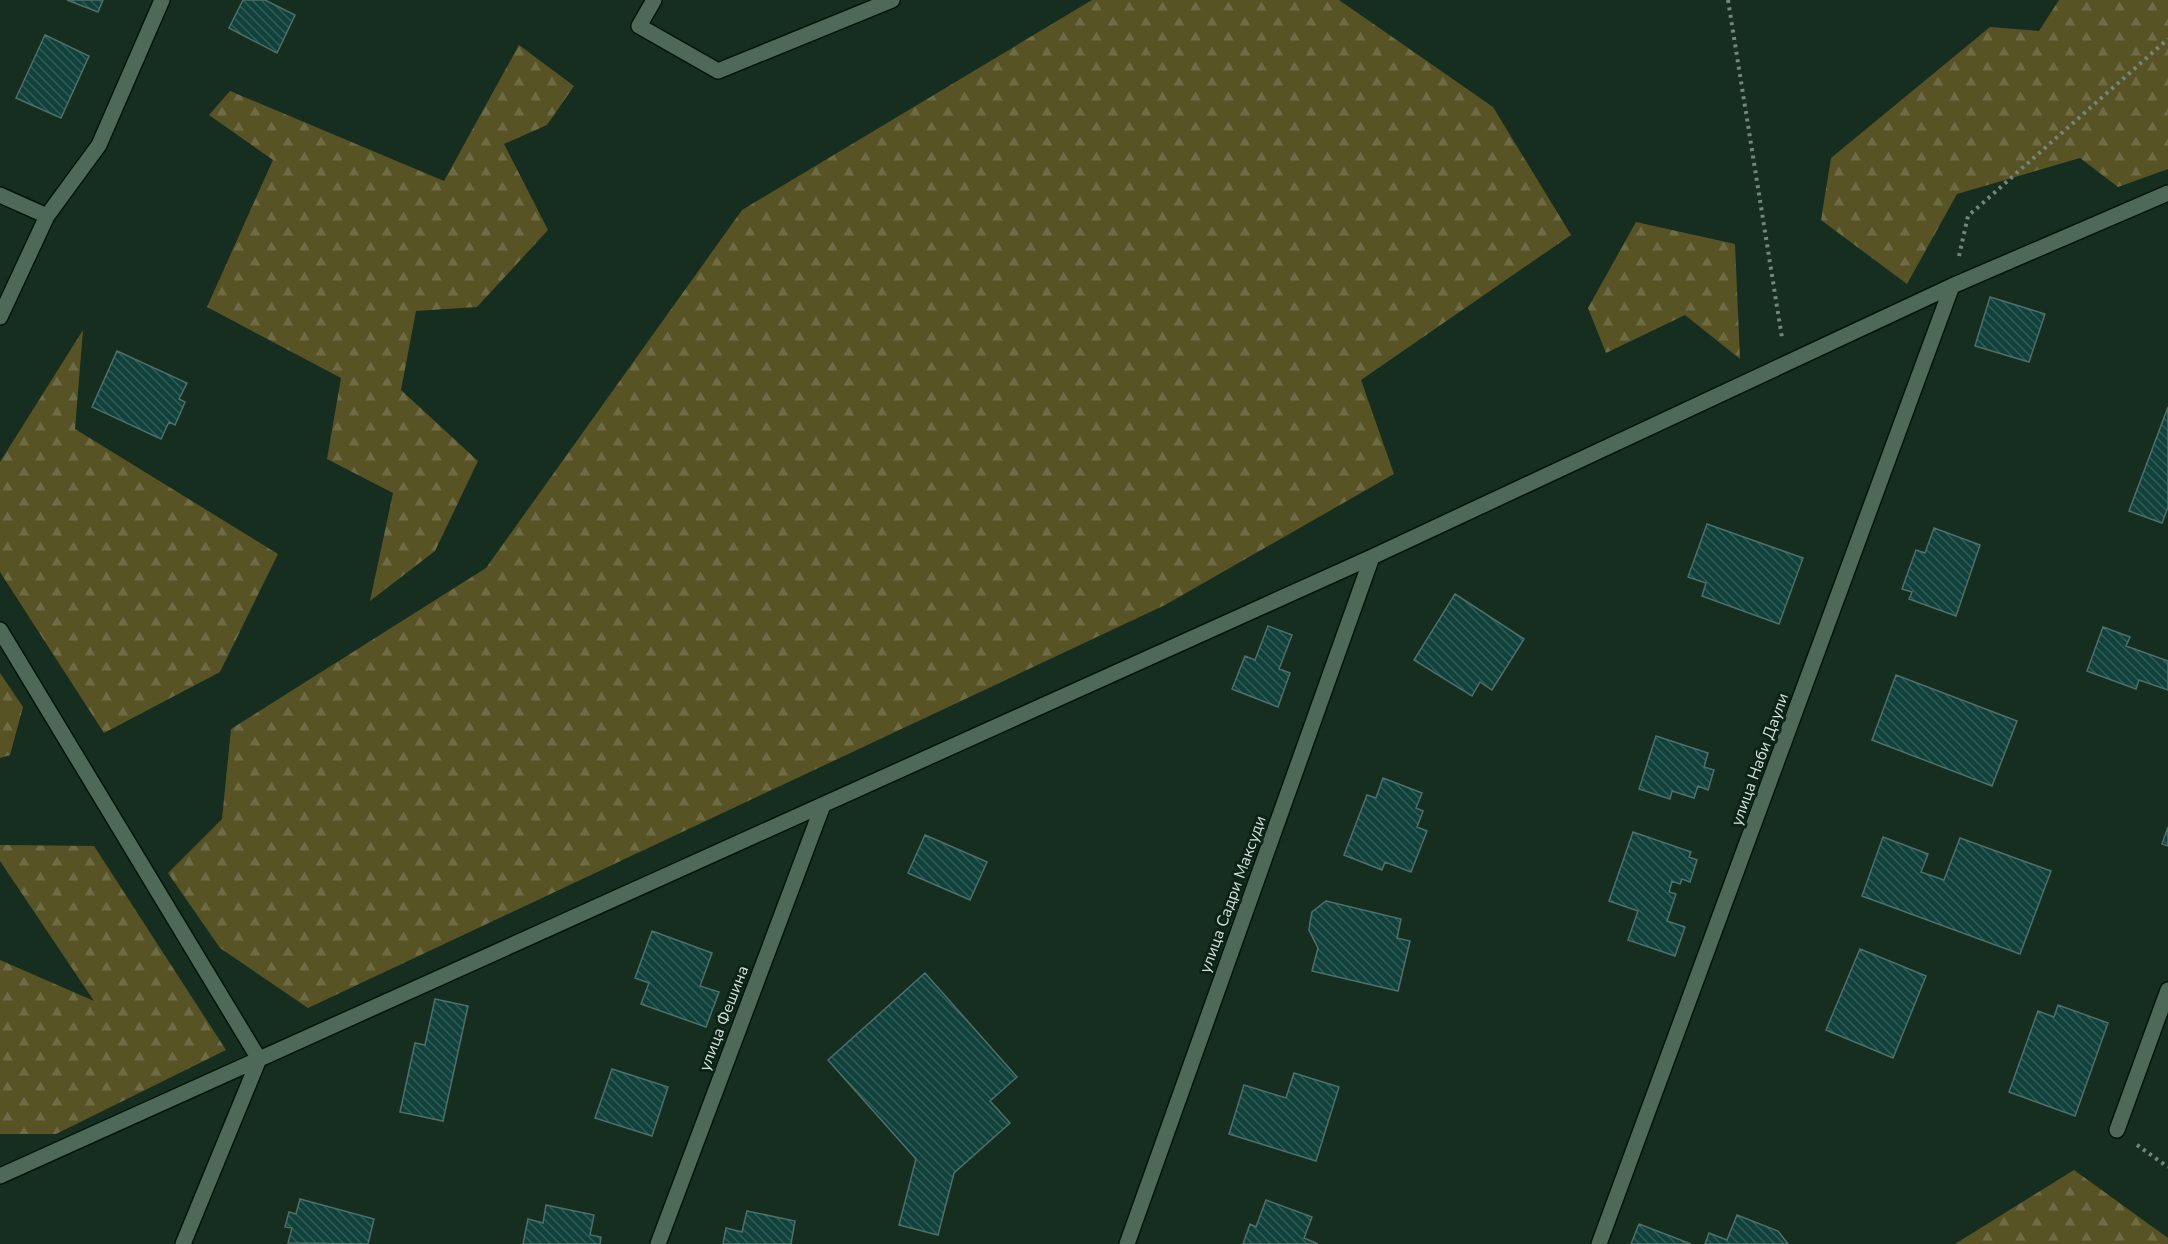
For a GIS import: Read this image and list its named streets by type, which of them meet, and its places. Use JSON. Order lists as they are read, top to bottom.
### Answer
{
  "streets": {
    "street": ["улица Наби Даули", "улица Садри Максуди", "улица Фешина"]
  }
}
